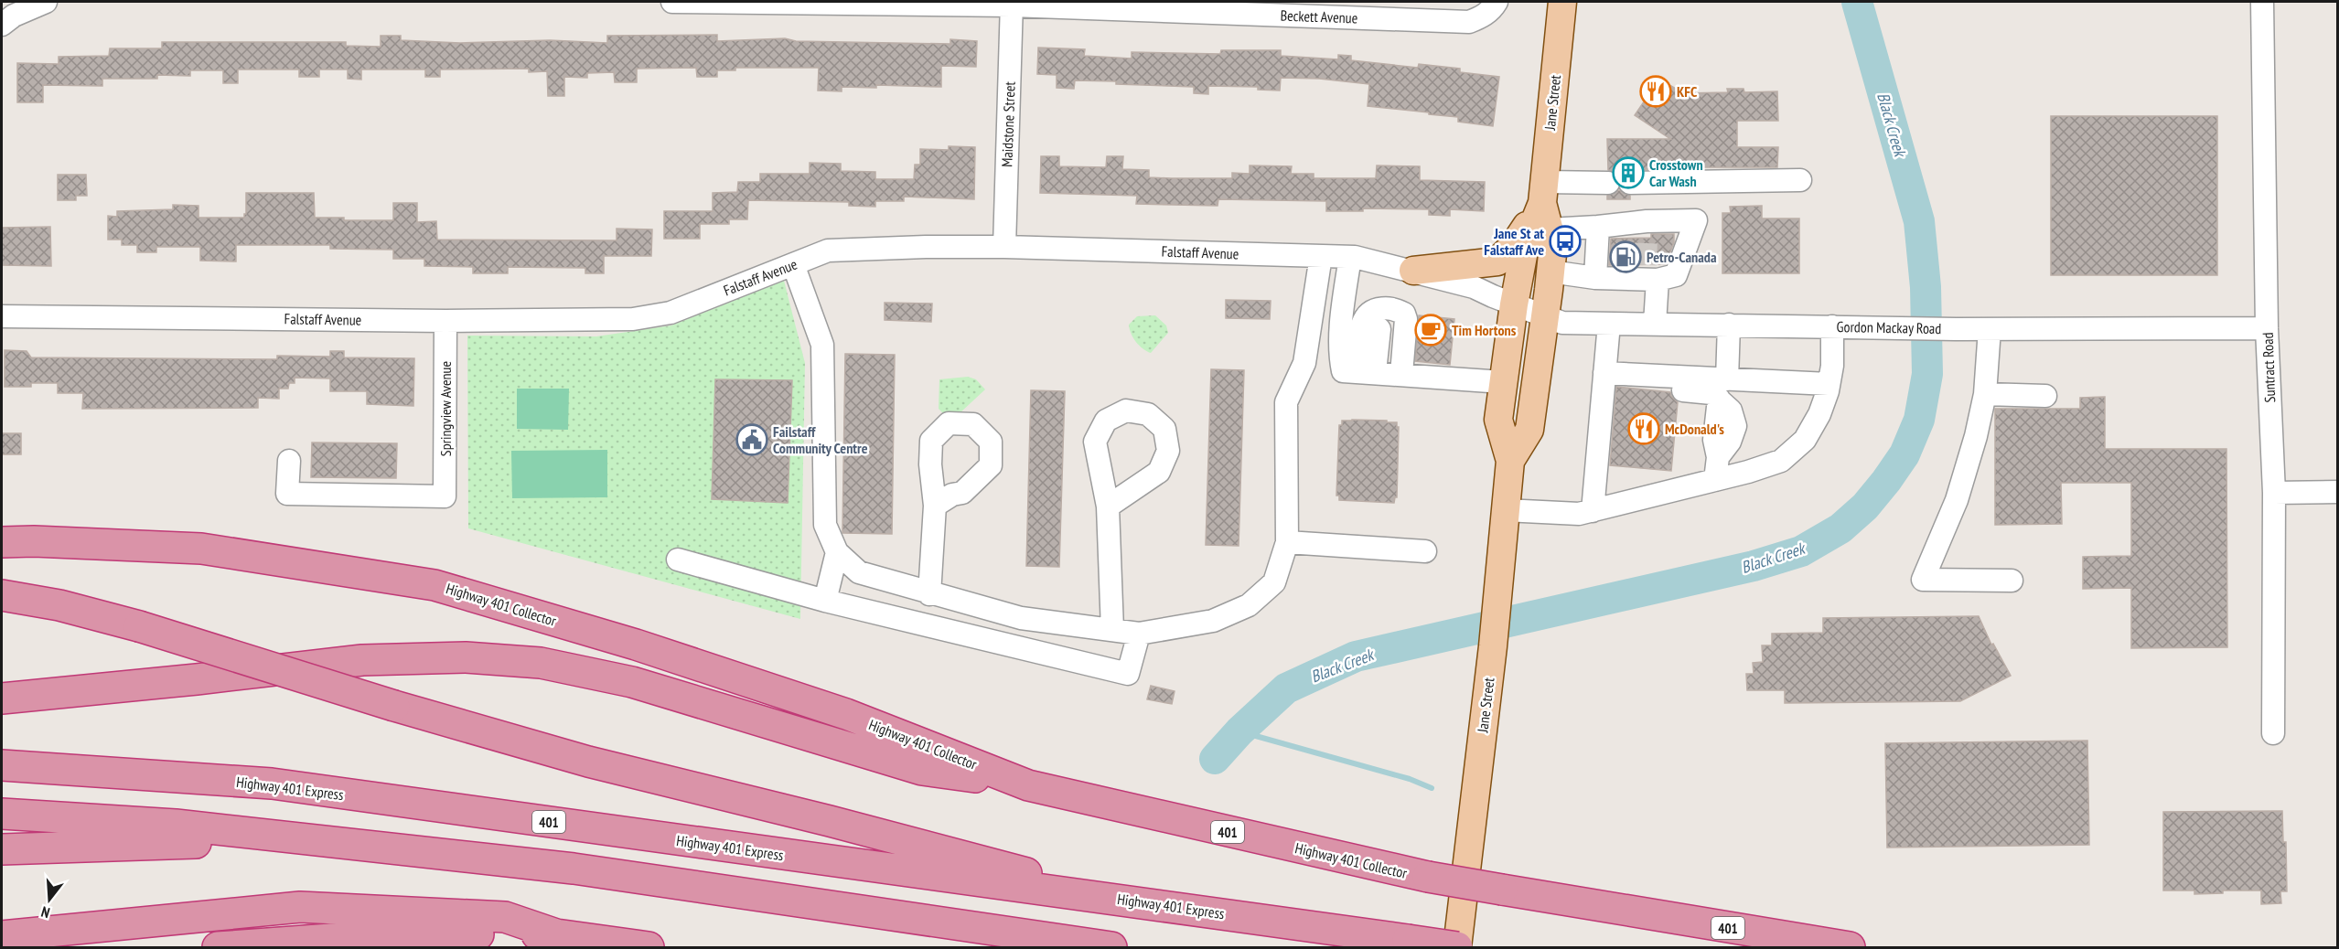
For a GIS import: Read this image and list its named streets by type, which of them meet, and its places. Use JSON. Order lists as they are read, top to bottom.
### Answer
{
  "streets": {
    "highway": ["Highway 401 Collector", "Highway 401 Express", "401"],
    "main road": ["Jane Street"],
    "street": [
      "Beckett Avenue",
      "Maidstone Street",
      "Falstaff Avenue",
      "Gordon Mackay Road",
      "Suntract Road",
      "Springview Avenue"
    ]
  },
  "crossings": [
    ["Beckett Avenue", "Maidstone Street"],
    ["Jane Street", "Falstaff Avenue"],
    ["Jane Street", "Gordon Mackay Road"],
    ["Jane Street", "Highway 401 Express"],
    ["Maidstone Street", "Falstaff Avenue"],
    ["Falstaff Avenue", "Gordon Mackay Road"],
    ["Falstaff Avenue", "Springview Avenue"],
    ["Gordon Mackay Road", "Suntract Road"]
  ],
  "water": ["Black Creek"],
  "places": {
    "restaurant": ["KFC", "McDonald's"],
    "building": ["Crosstown Car Wash"],
    "bus stop": ["Jane St at Falstaff Ave"],
    "fuel station": ["Petro-Canada"],
    "cafe": ["Tim Hortons"],
    "public building": ["Failstaff Community Centre"]
  },
  "north": "bottom"
}
